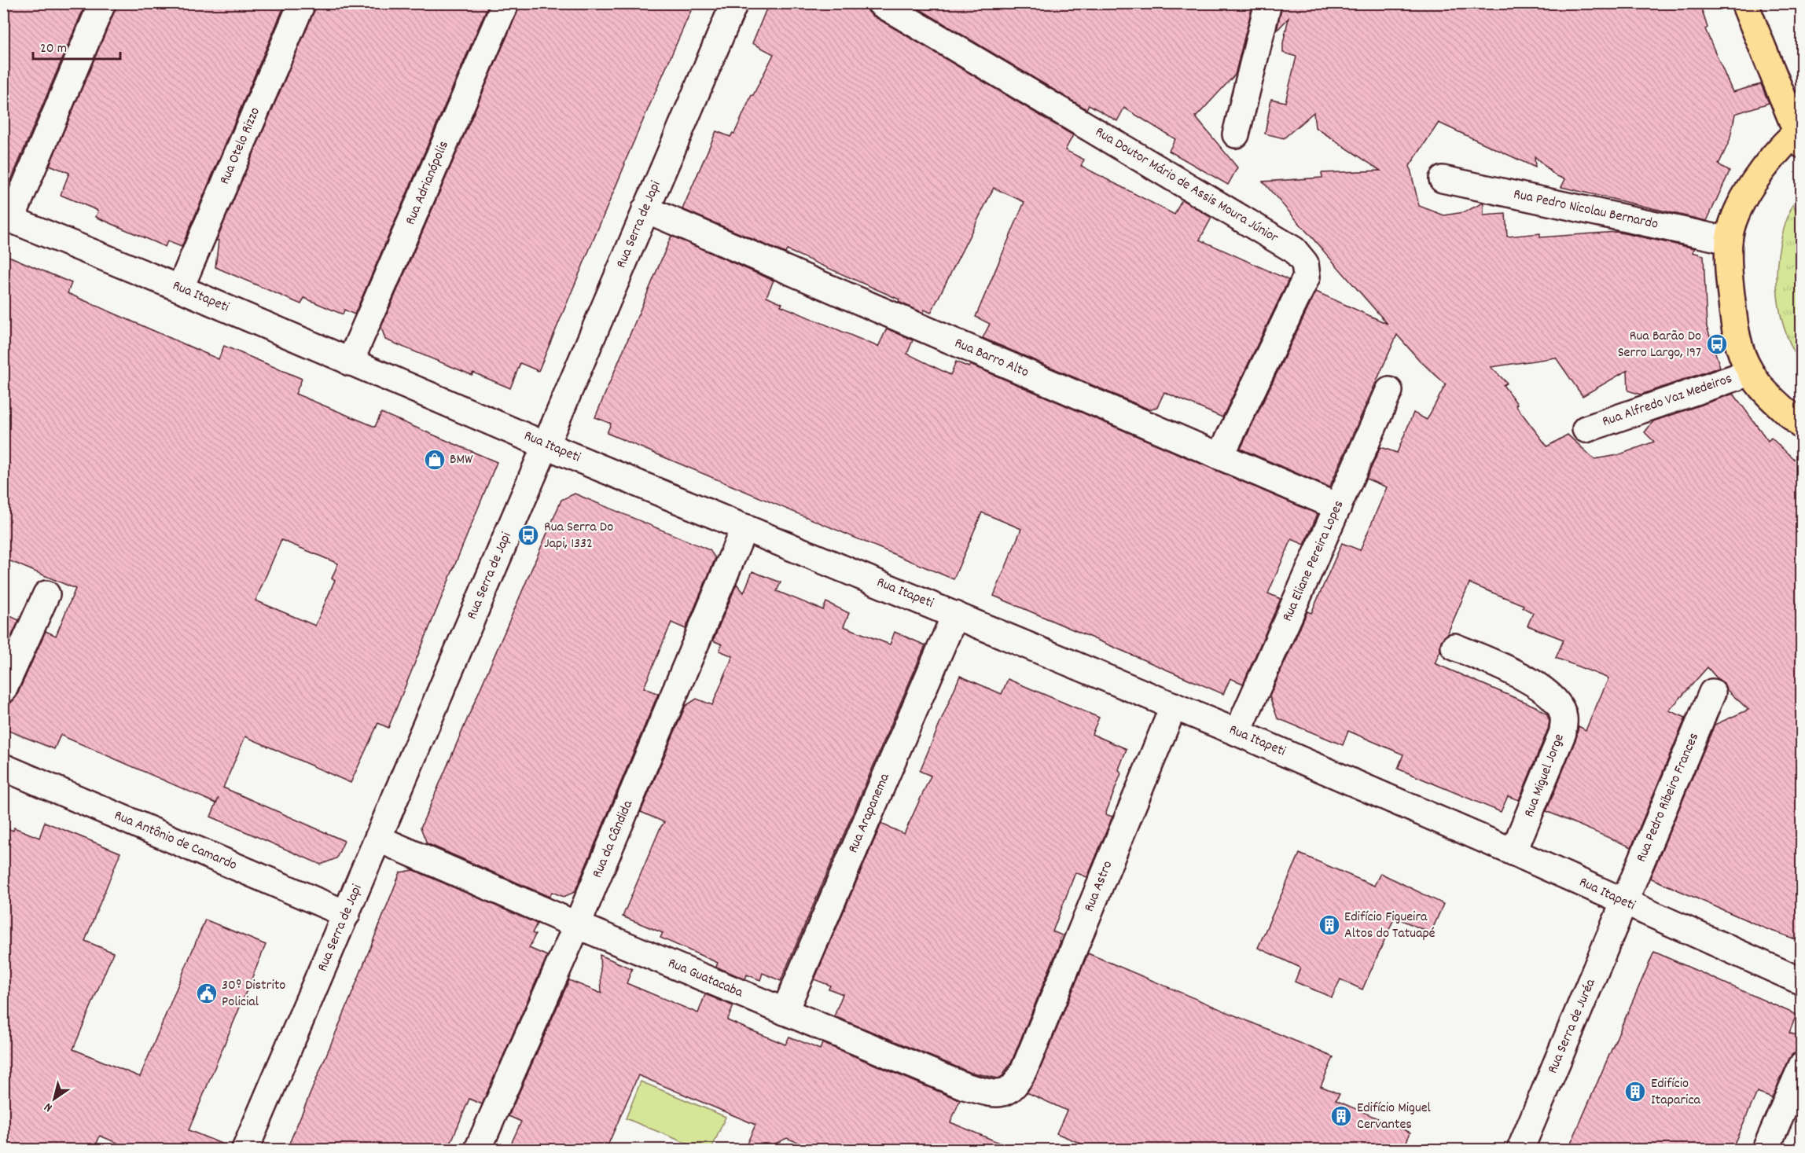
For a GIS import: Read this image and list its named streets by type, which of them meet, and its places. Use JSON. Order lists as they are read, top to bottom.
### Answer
{
  "streets": {
    "street": [
      "Rua Otelo Rizzo",
      "Rua Adrianópolis",
      "Rua Doutor Mário de Assis Moura Júnior",
      "Rua Pedro Nicolau Bernardo",
      "Rua Serra de Japi",
      "Rua Itapeti",
      "Rua Barro Alto",
      "Rua Alfredo Vaz Medeiros",
      "Rua Eliane Pereira Lopes",
      "Rua Miguel Jorge",
      "Rua Pedro Ribeiro Frances",
      "Rua Arapanema",
      "Rua da Cândida",
      "Rua Antônio de Camardo",
      "Rua Astro",
      "Rua Guatacaba",
      "Rua Serra de Juréa"
    ]
  },
  "crossings": [
    ["Rua Otelo Rizzo", "Rua Itapeti"],
    ["Rua Adrianópolis", "Rua Itapeti"],
    ["Rua Doutor Mário de Assis Moura Júnior", "Rua Barro Alto"],
    ["Rua Serra de Japi", "Rua Itapeti"],
    ["Rua Serra de Japi", "Rua Barro Alto"],
    ["Rua Serra de Japi", "Rua Antônio de Camardo"],
    ["Rua Serra de Japi", "Rua Guatacaba"],
    ["Rua Itapeti", "Rua Eliane Pereira Lopes"],
    ["Rua Itapeti", "Rua Miguel Jorge"],
    ["Rua Itapeti", "Rua Pedro Ribeiro Frances"],
    ["Rua Itapeti", "Rua Arapanema"],
    ["Rua Itapeti", "Rua da Cândida"],
    ["Rua Itapeti", "Rua Astro"],
    ["Rua Itapeti", "Rua Serra de Juréa"],
    ["Rua Barro Alto", "Rua Eliane Pereira Lopes"],
    ["Rua Pedro Ribeiro Frances", "Rua Serra de Juréa"],
    ["Rua Arapanema", "Rua Guatacaba"],
    ["Rua da Cândida", "Rua Guatacaba"],
    ["Rua Astro", "Rua Guatacaba"]
  ],
  "places": {
    "bus stop": ["Rua Barão Do Serro Largo, 197", "Rua Serra Do Japi, 1332"],
    "shop": ["BMW"],
    "building": ["Edifício Figueira Altos do Tatuapé", "Edifício Itaparica", "Edifício Miguel Cervantes"],
    "public building": ["30º Distrito Policial"]
  },
  "scale_bar": "20 m",
  "north": "bottom left"
}
